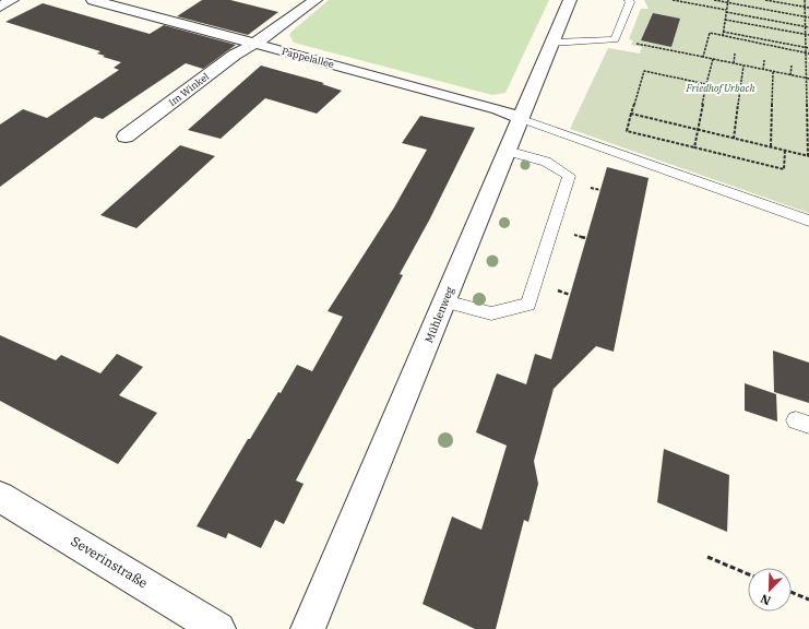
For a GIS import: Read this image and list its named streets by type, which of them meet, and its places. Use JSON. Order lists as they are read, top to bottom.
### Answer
{
  "streets": {
    "street": [
      "Pappelallee",
      "Im Winkel",
      "Mühlenweg",
      "Severinstraße"
    ]
  },
  "crossings": [
    ["Pappelallee", "Im Winkel"],
    ["Pappelallee", "Mühlenweg"]
  ],
  "parks": ["Friedhof Urbach"],
  "north": "bottom left"
}
